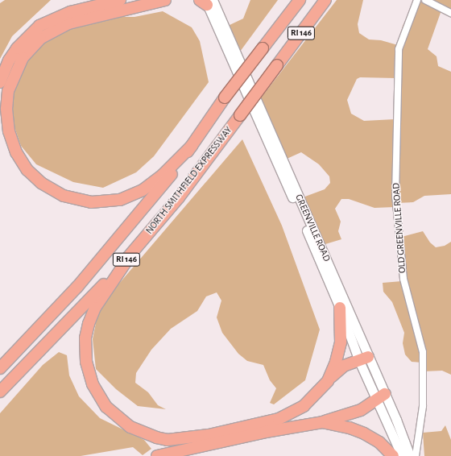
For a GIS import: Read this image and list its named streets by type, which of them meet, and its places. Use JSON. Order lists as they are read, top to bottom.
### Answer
{
  "streets": {
    "highway": ["RI 146", "NORTH SMITHFIELD EXPRESSWAY"],
    "main road": ["GREENVILLE ROAD"],
    "street": ["OLD GREENVILLE ROAD"]
  }
}
